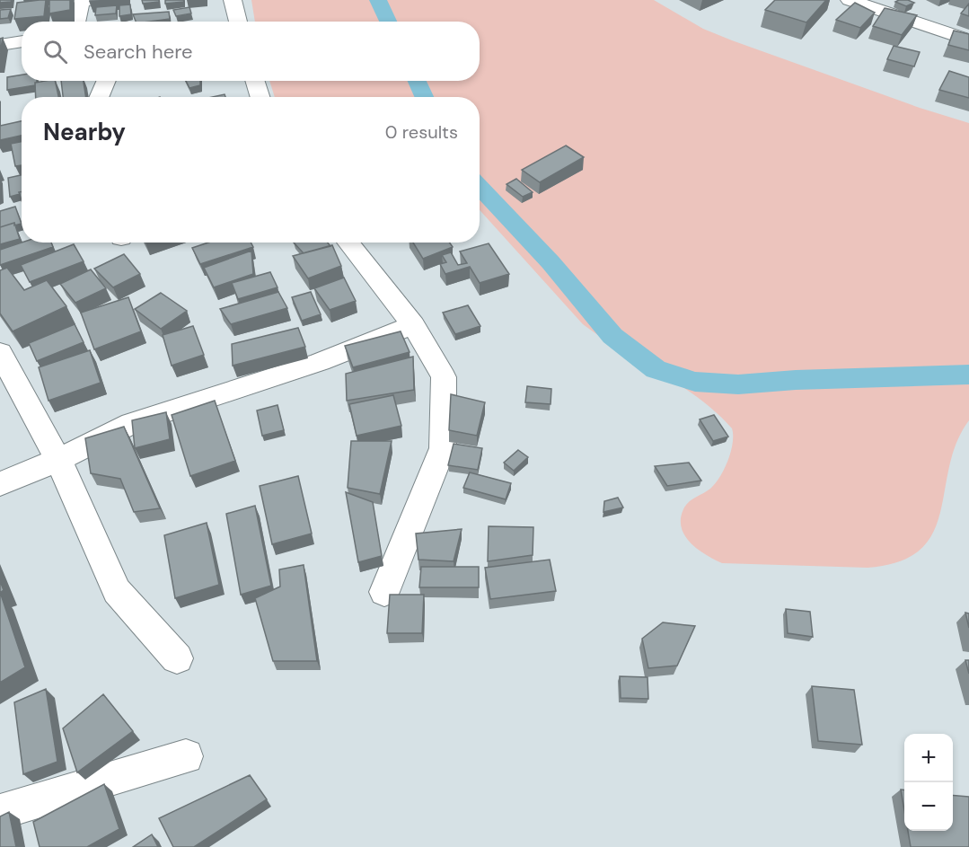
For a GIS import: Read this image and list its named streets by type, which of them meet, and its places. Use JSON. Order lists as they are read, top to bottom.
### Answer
{
  "page": {
    "search": "Search here",
    "heading": ["Nearby", "0 results"],
    "map_buttons": ["+", "−"]
  }
}
